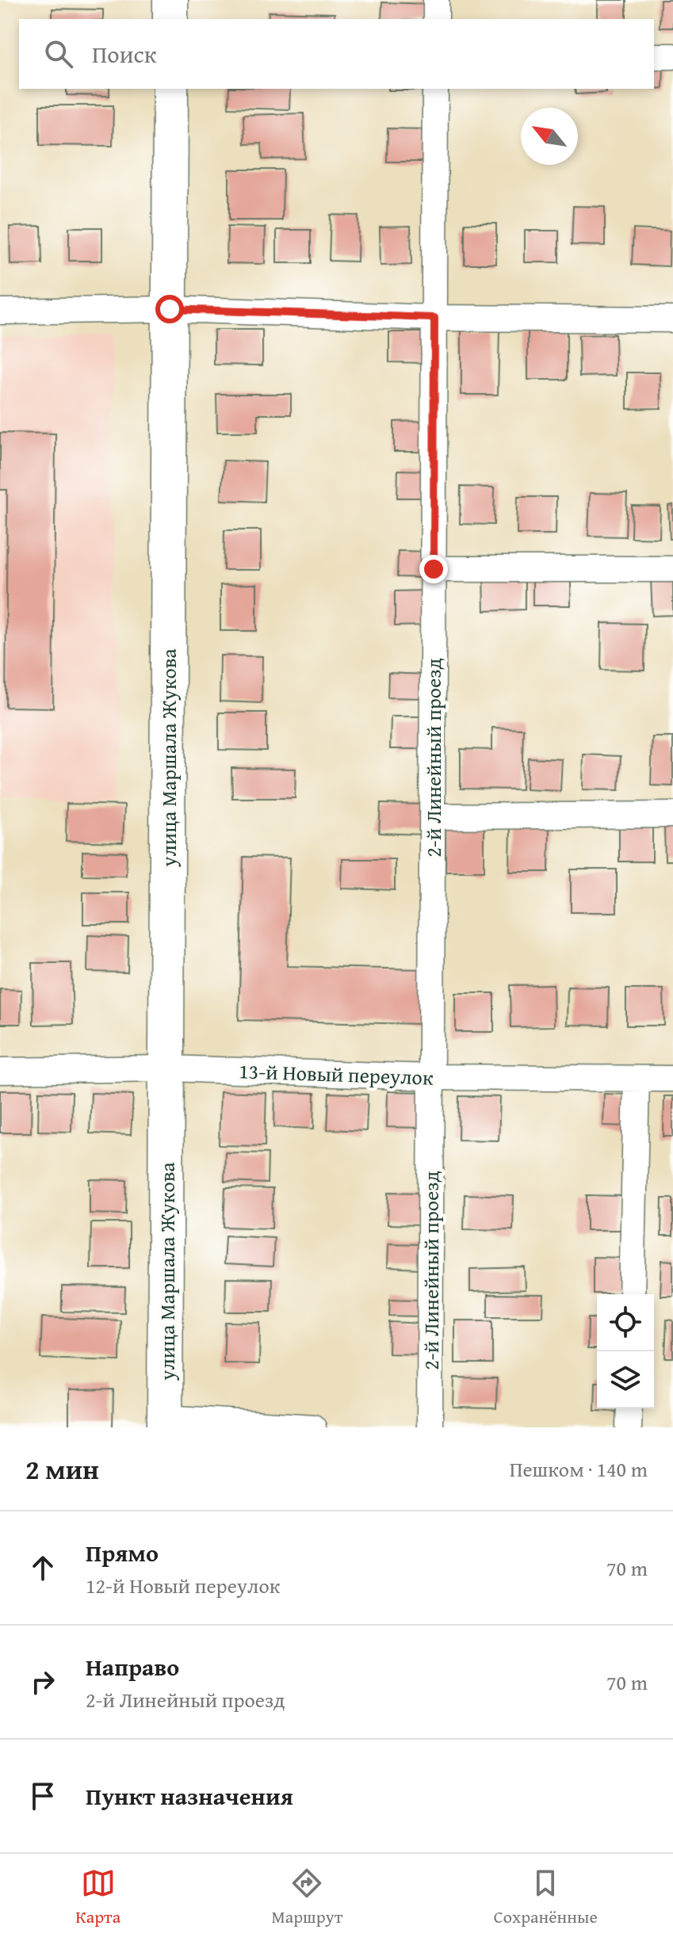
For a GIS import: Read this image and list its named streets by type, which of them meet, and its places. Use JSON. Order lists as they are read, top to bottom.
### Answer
{
  "streets": {
    "main road": ["улица Маршала Жукова"],
    "street": ["2-й Линейный проезд", "13-й Новый переулок"]
  },
  "crossings": [
    ["улица Маршала Жукова", "13-й Новый переулок"],
    ["2-й Линейный проезд", "13-й Новый переулок"]
  ],
  "north": "top left",
  "page": {
    "search": "Поиск",
    "heading": ["2 мин", "Пешком · 140 m"],
    "list": [
      ["Прямо", "12-й Новый переулок", "70 m"],
      ["Направо", "2-й Линейный проезд", "70 m"],
      "Пункт назначения"
    ],
    "nav": ["Карта", "Маршрут", "Сохранённые"]
  }
}
